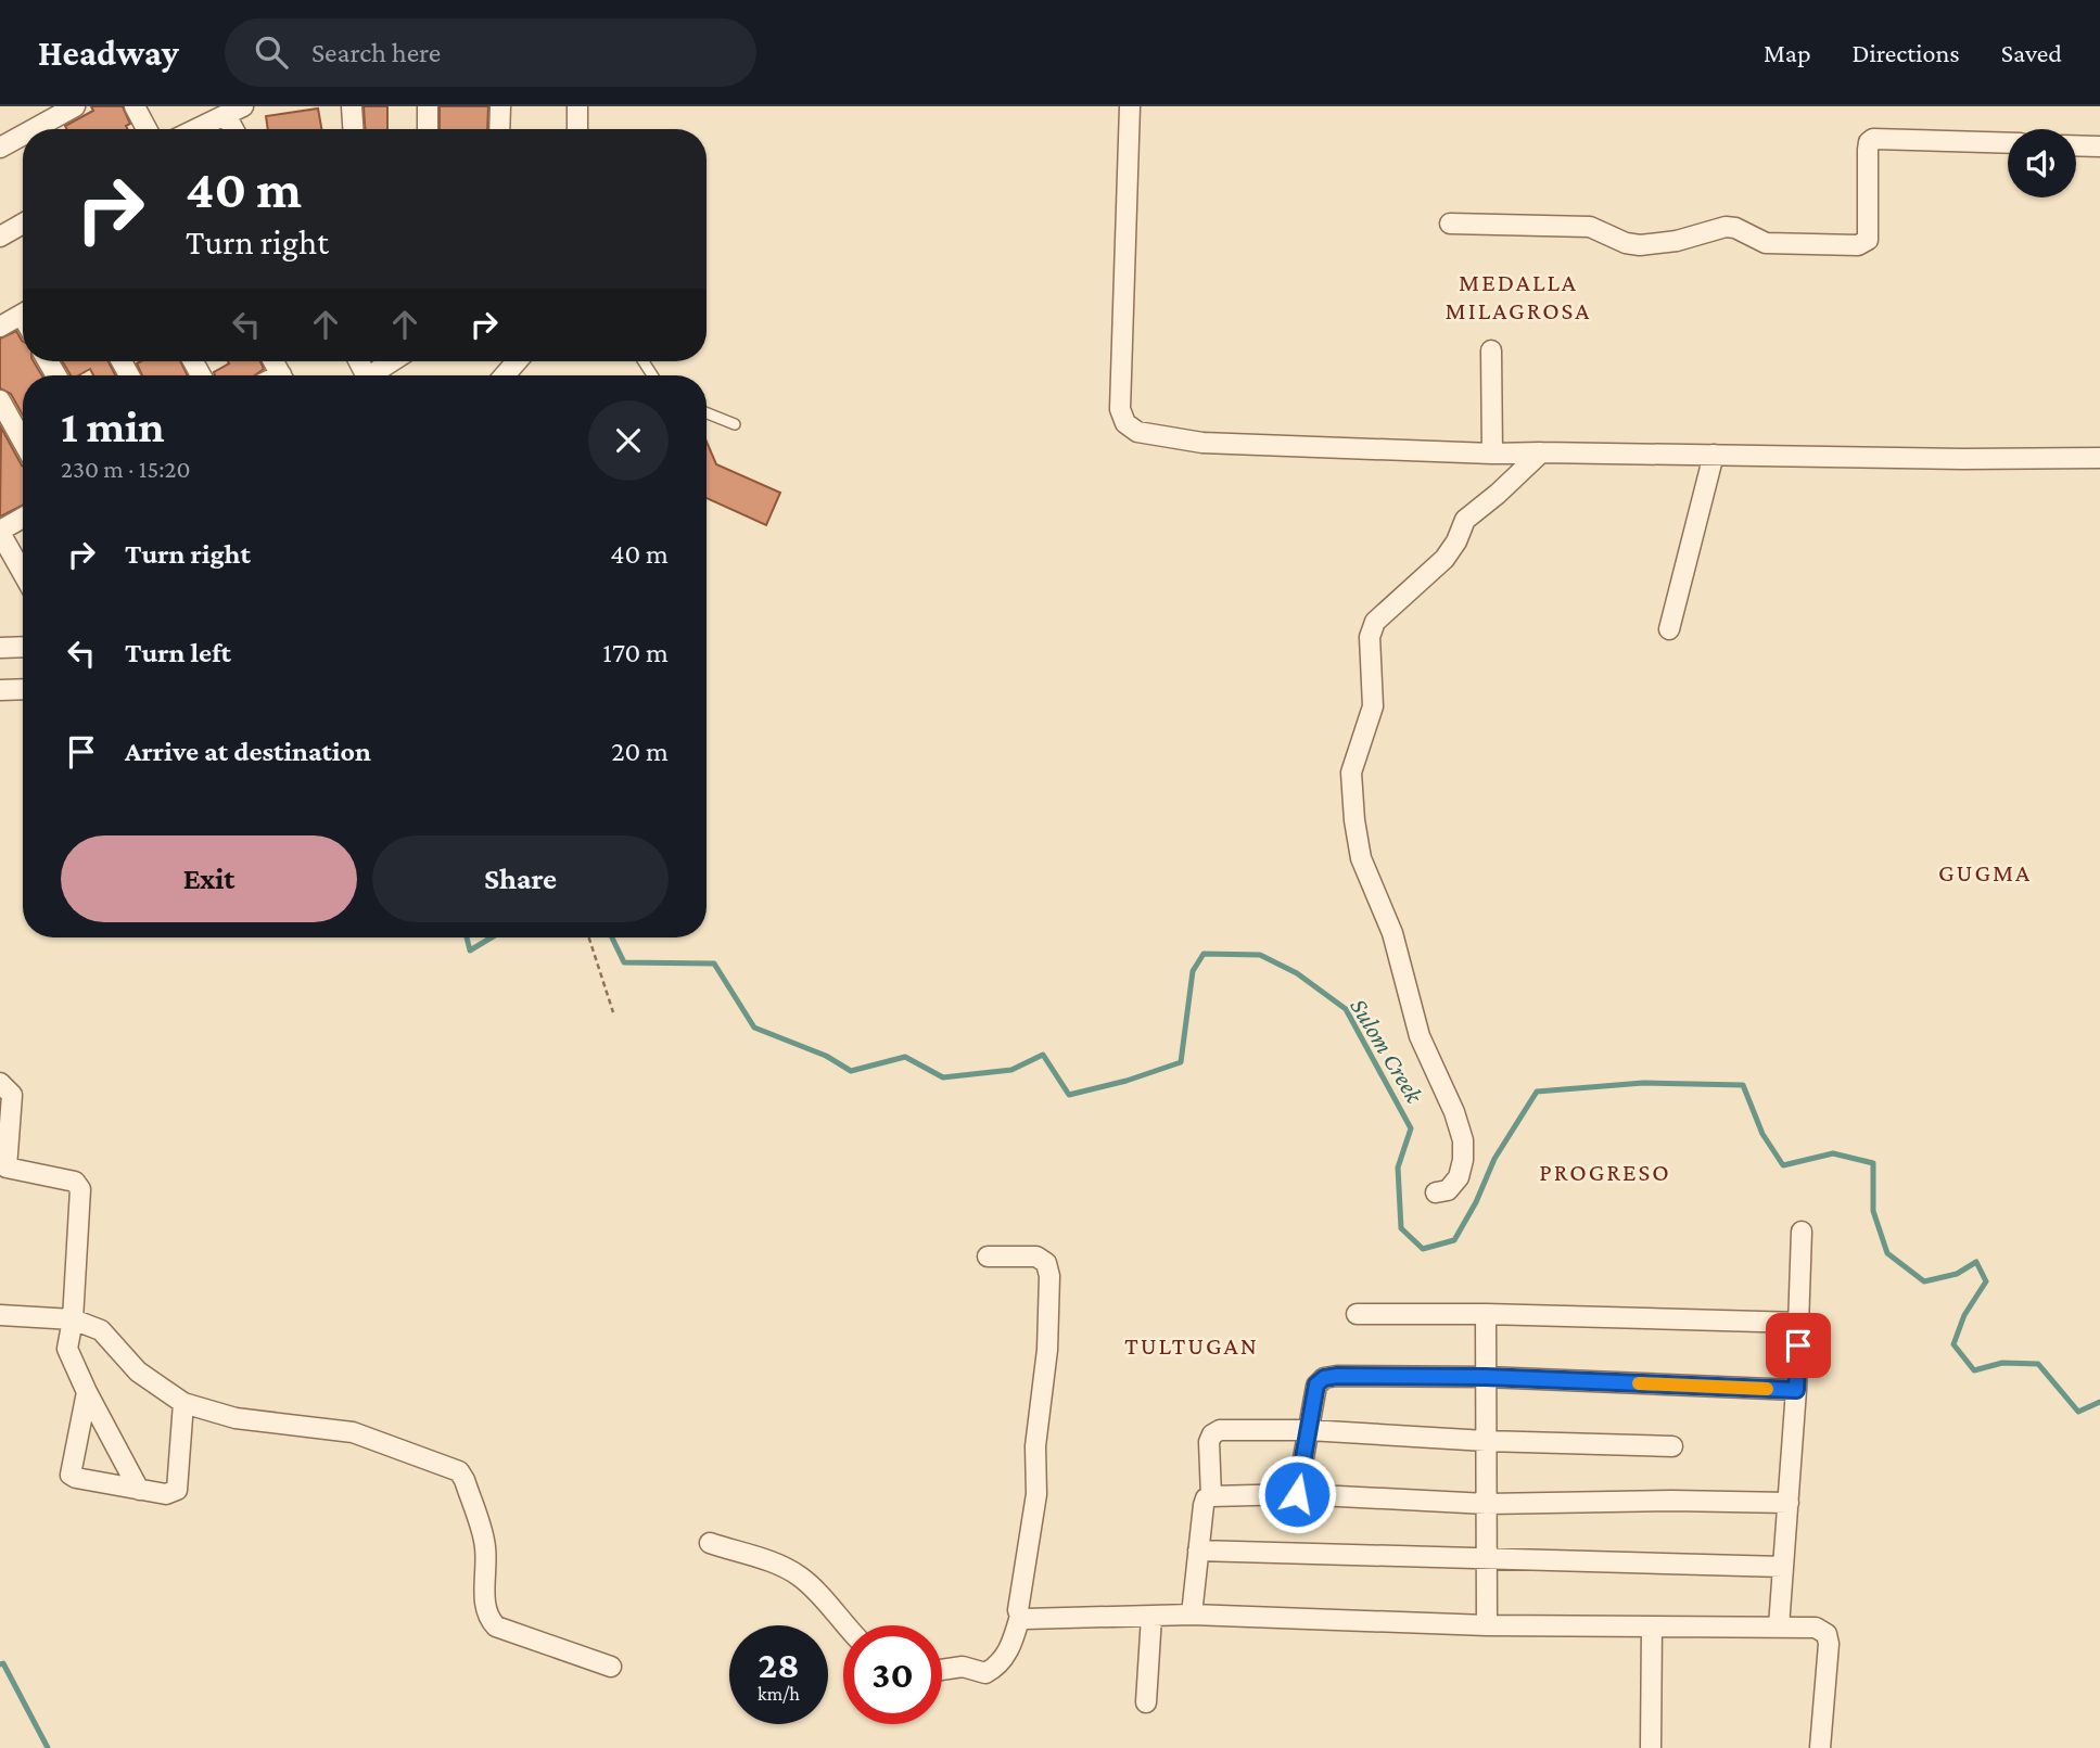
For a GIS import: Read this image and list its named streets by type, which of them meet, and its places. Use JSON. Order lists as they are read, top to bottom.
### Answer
{
  "districts": [
    "MEDALLA MILAGROSA",
    "GUGMA",
    "PROGRESO",
    "TULTUGAN"
  ],
  "water": ["Sulom Creek"],
  "page": {
    "header": "Headway",
    "search": "Search here",
    "nav": ["Map", "Directions", "Saved"],
    "turn": ["40 m", "Turn right"],
    "heading": ["1 min", "230 m · 15:20"],
    "list": [
      {
        "name": "Turn right",
        "value": "40 m"
      },
      {
        "name": "Turn left",
        "value": "170 m"
      },
      {
        "name": "Arrive at destination",
        "value": "20 m"
      }
    ],
    "buttons": ["Exit", "Share"],
    "speed": "28 km/h",
    "limit": "30"
  }
}
